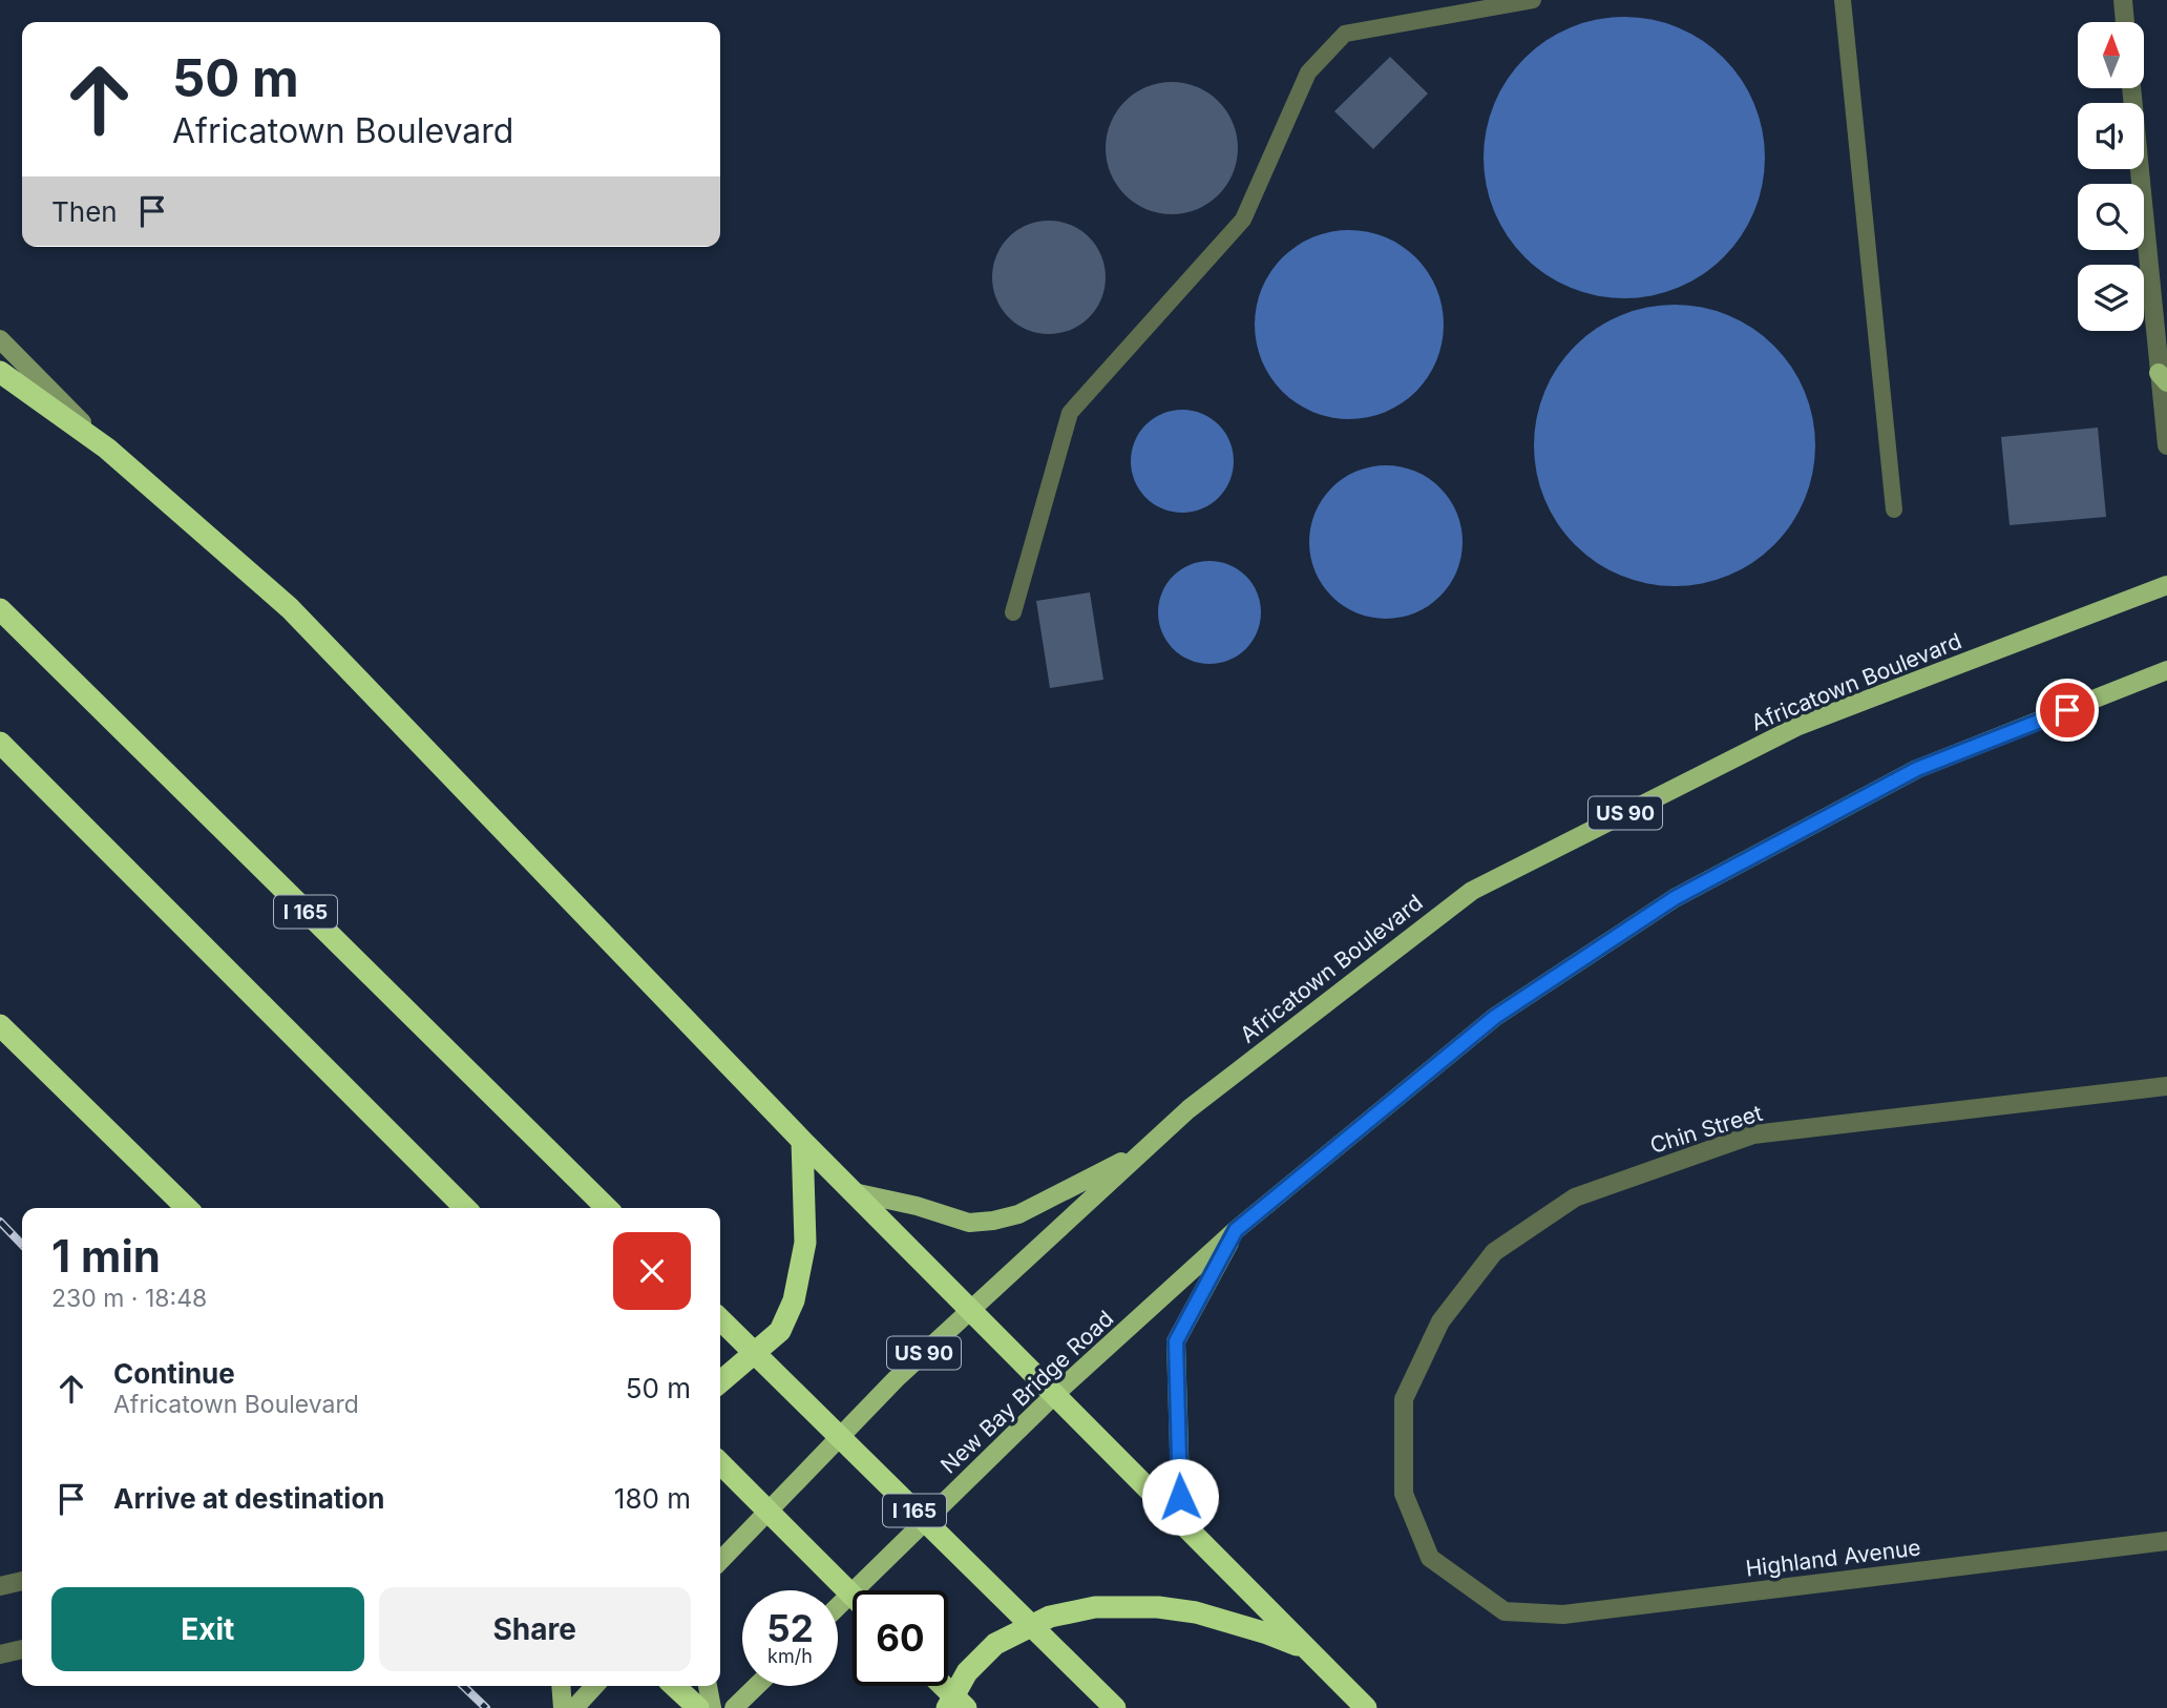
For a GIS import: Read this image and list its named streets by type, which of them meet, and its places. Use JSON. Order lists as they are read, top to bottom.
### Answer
{
  "streets": {
    "highway": ["I 165"],
    "main road": ["Africatown Boulevard", "US 90", "New Bay Bridge Road"],
    "street": ["Chin Street", "Highland Avenue"]
  },
  "crossings": [
    ["Africatown Boulevard", "US 90"],
    ["Chin Street", "Highland Avenue"]
  ],
  "north": "top",
  "page": {
    "turn": ["50 m", "Africatown Boulevard"],
    "then": "Then",
    "heading": ["1 min", "230 m · 18:48"],
    "list": [
      {
        "name": "Continue",
        "note": "Africatown Boulevard",
        "value": "50 m"
      },
      {
        "name": "Arrive at destination",
        "value": "180 m"
      }
    ],
    "buttons": ["Exit", "Share"],
    "speed": "52 km/h",
    "limit": "60"
  }
}
